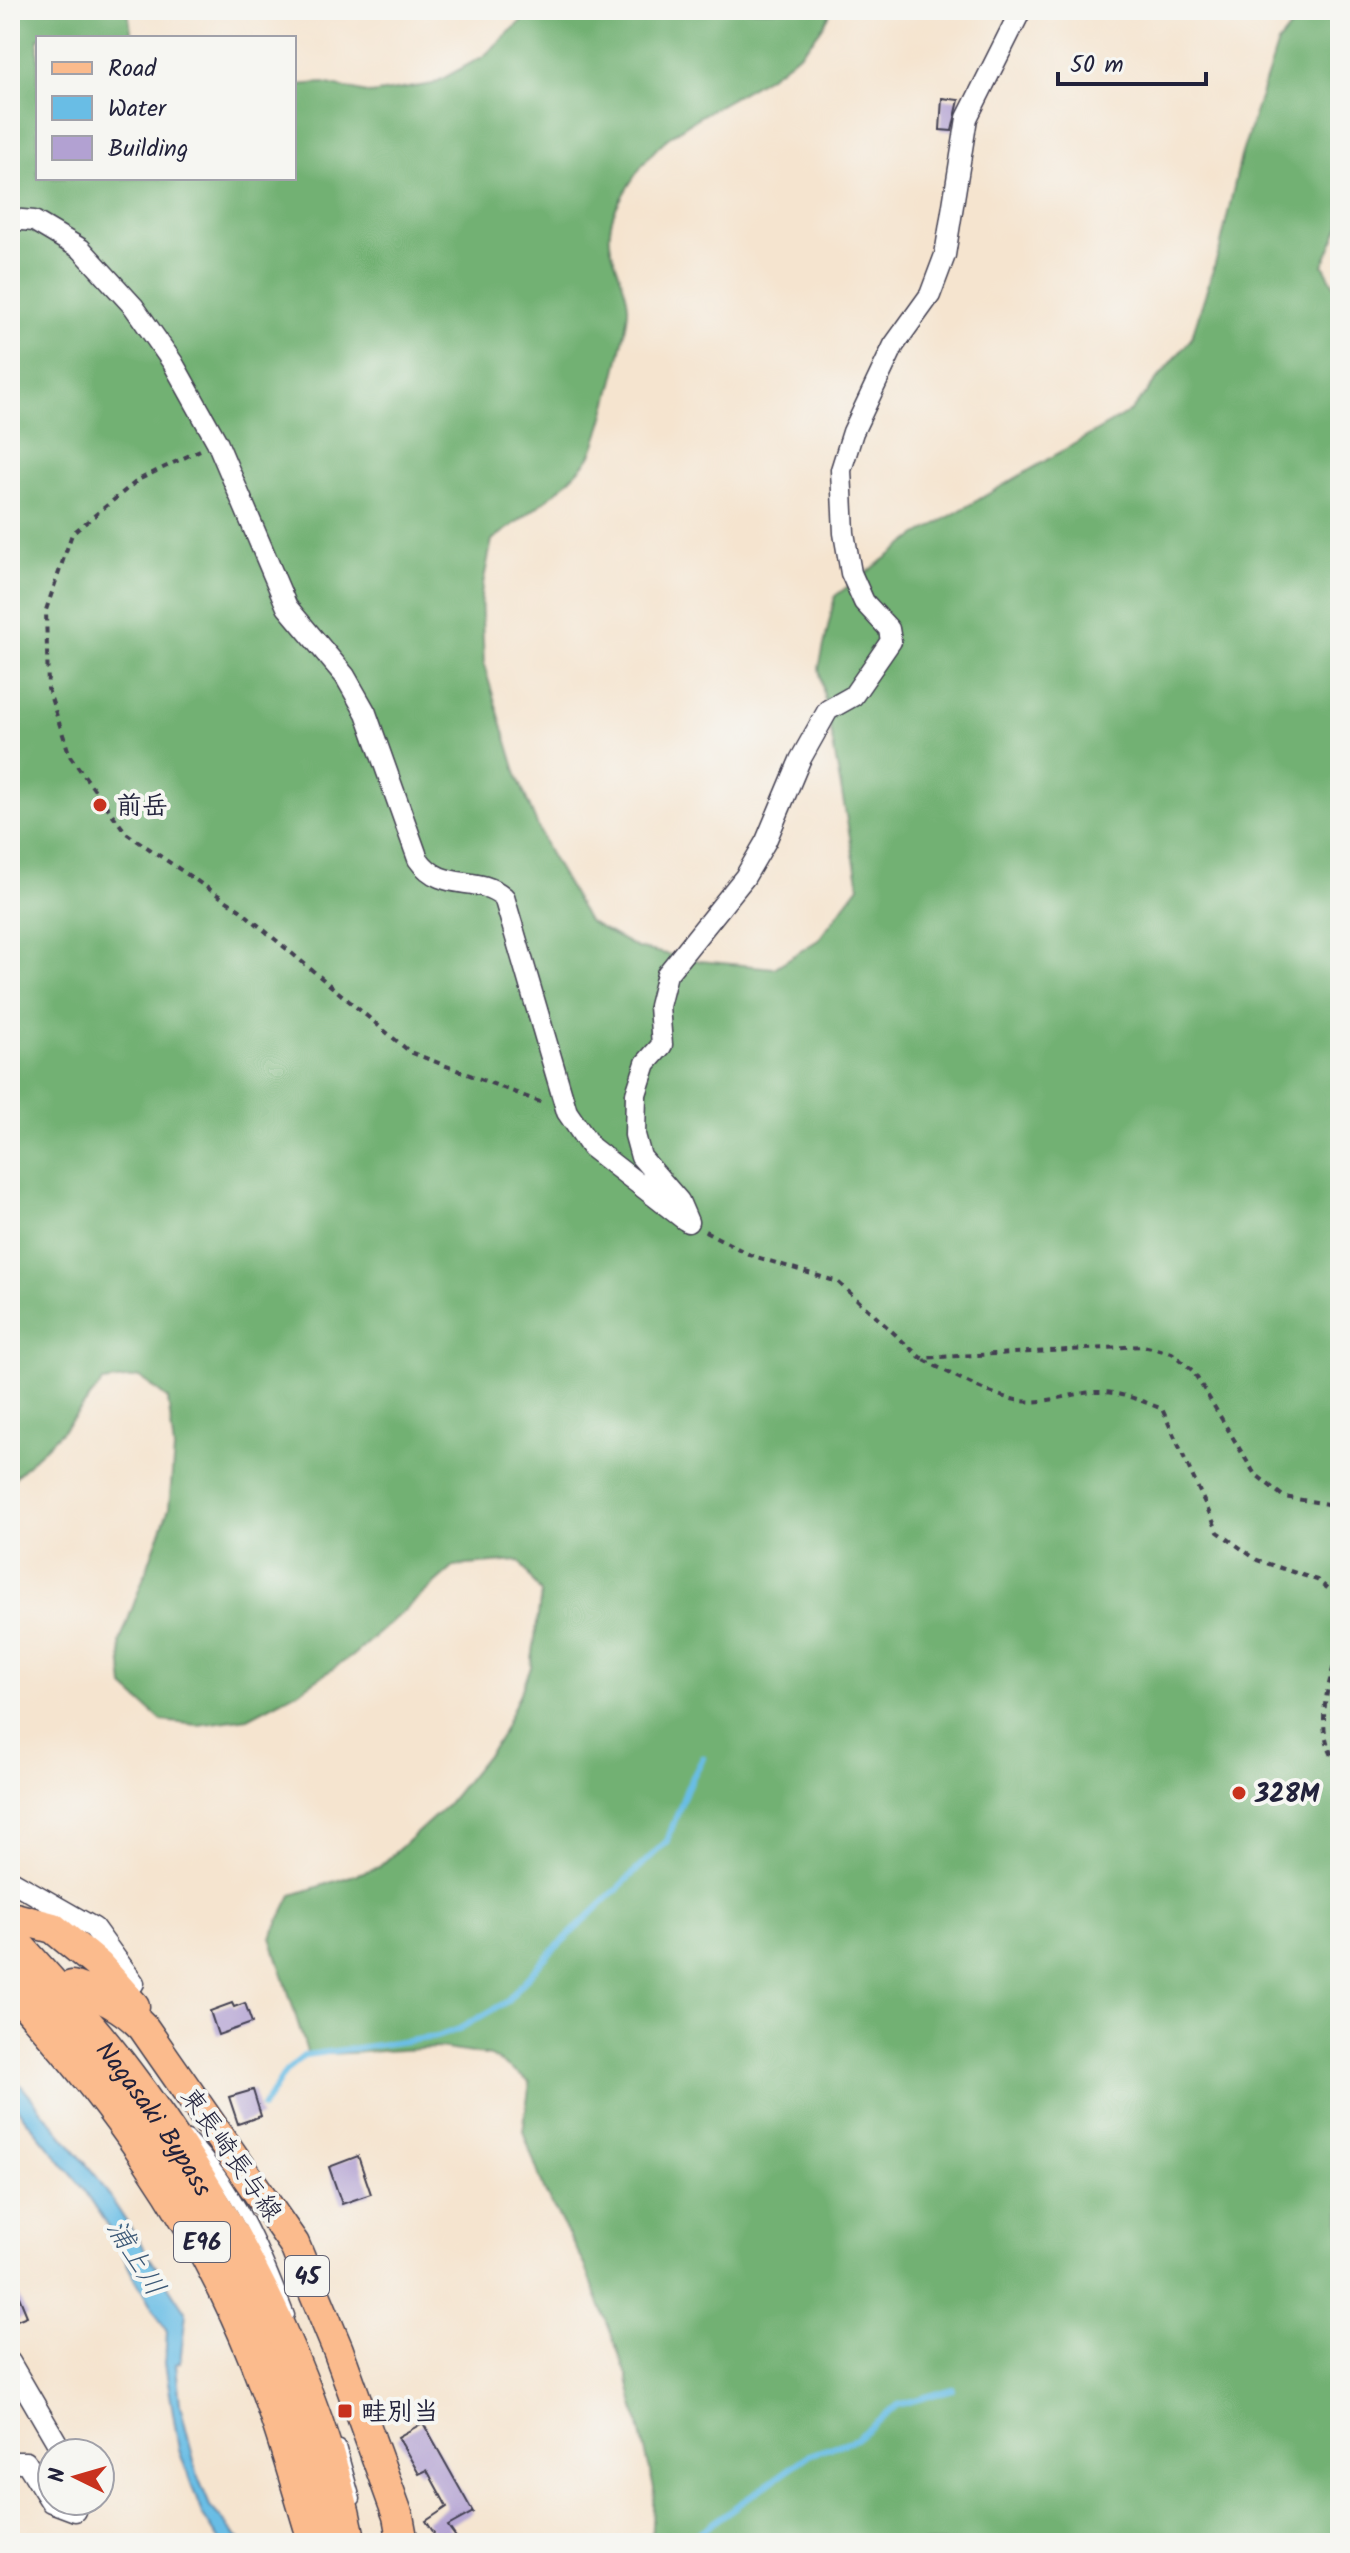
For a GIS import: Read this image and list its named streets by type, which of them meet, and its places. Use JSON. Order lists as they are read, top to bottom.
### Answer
{
  "streets": {
    "highway": ["Nagasaki Bypass", "E96"],
    "main road": ["東長崎長与線", "45"]
  },
  "crossings": [
    ["Nagasaki Bypass", "東長崎長与線"]
  ],
  "water": ["浦上川"],
  "places": {
    "other": ["前岳", "328M"],
    "transit": ["畦別当"]
  },
  "legend": ["Road", "Water", "Building"],
  "scale_bar": "50 m",
  "north": "left"
}
